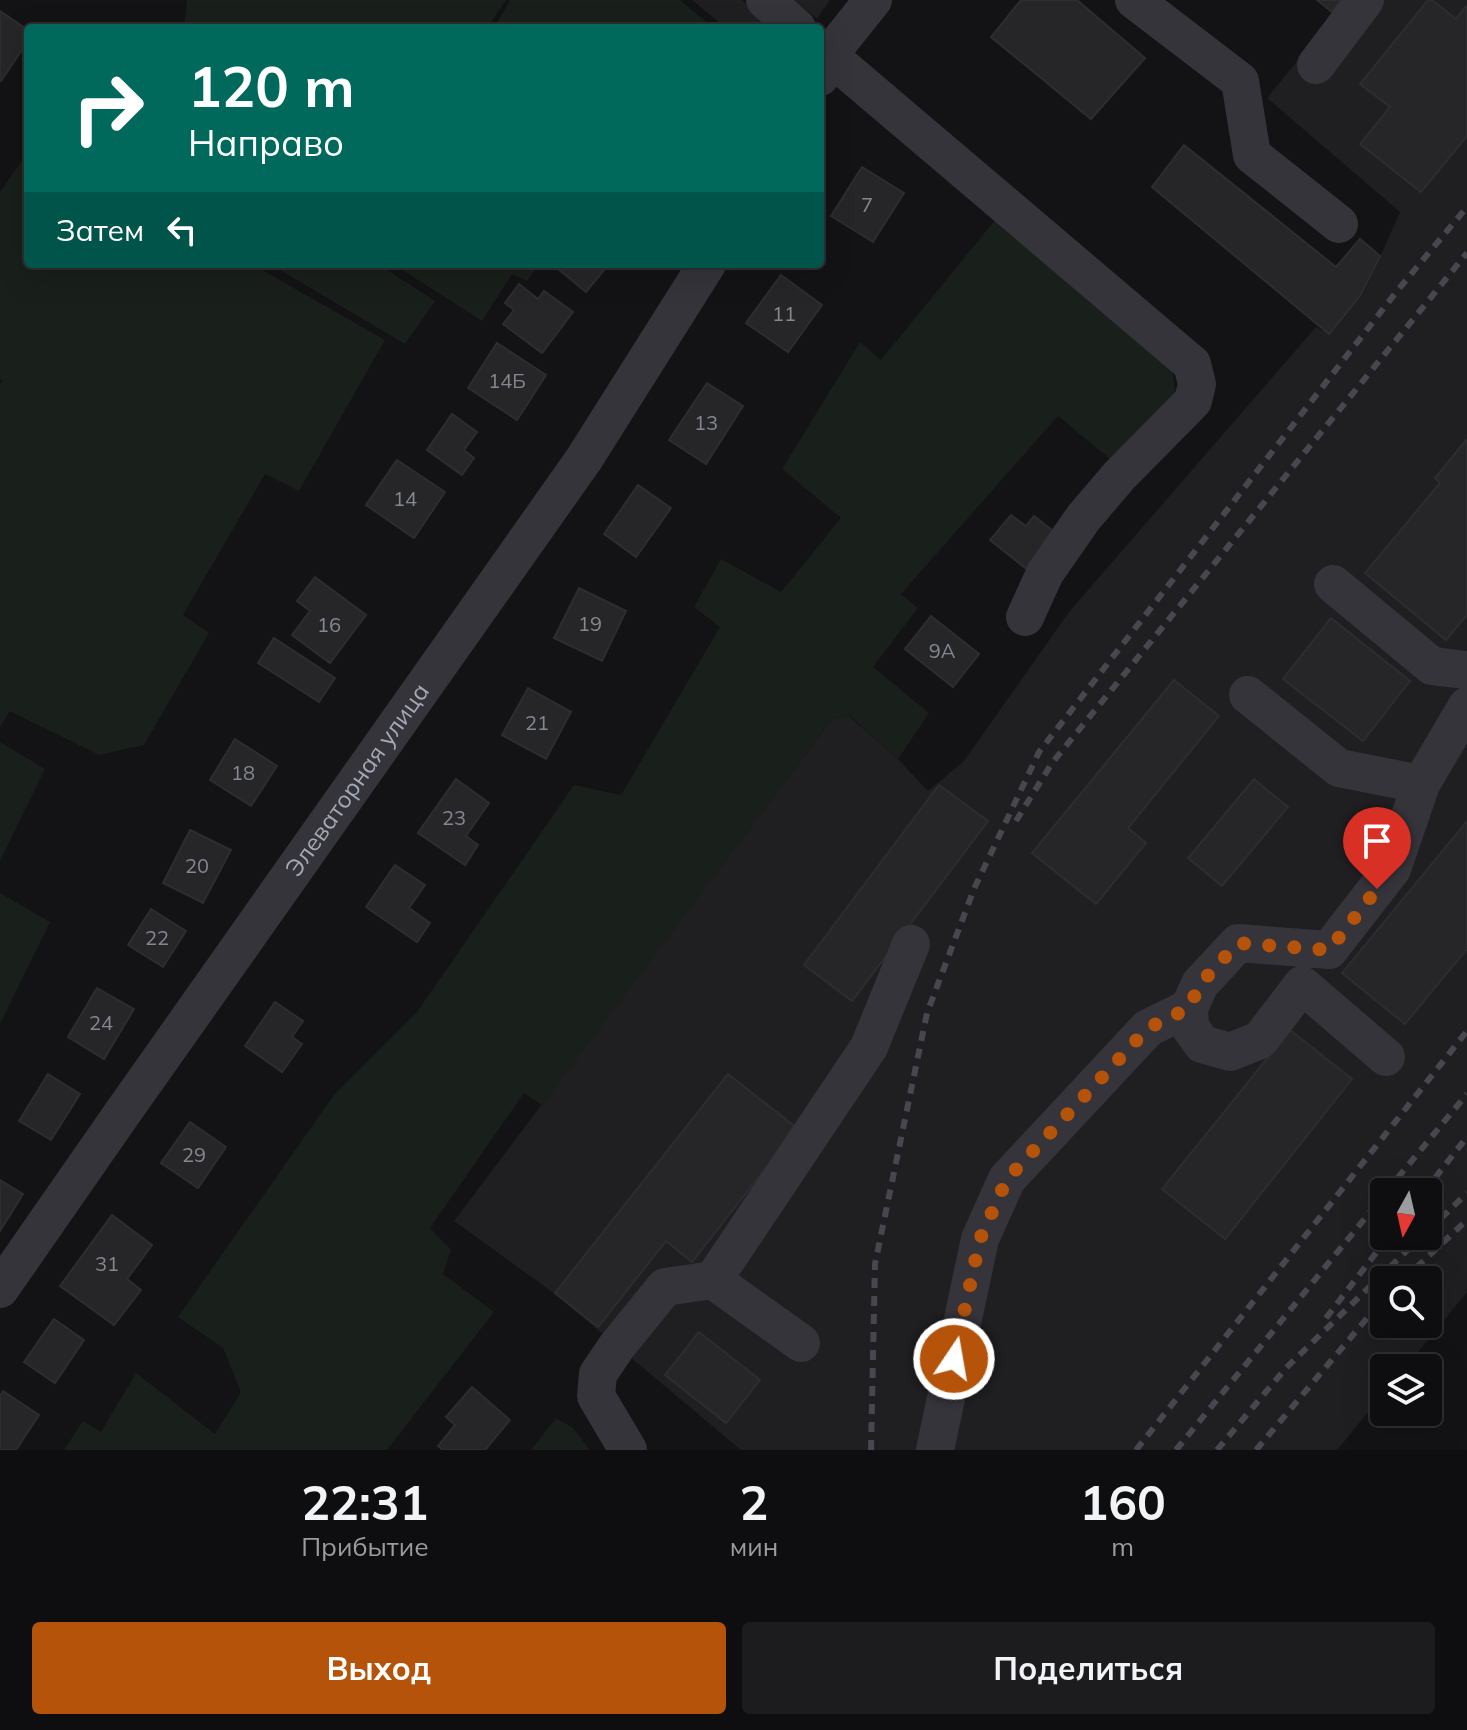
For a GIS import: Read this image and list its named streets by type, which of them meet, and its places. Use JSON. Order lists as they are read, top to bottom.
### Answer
{
  "streets": {
    "street": ["Элеваторная улица"]
  },
  "house_numbers": [
    "7",
    "11",
    "14Б",
    "13",
    "14",
    "19",
    "16",
    "9А",
    "21",
    "18",
    "23",
    "20",
    "22",
    "24",
    "29",
    "31"
  ],
  "north": "bottom",
  "page": {
    "turn": ["120 m", "Направо"],
    "then": "Затем",
    "eta": [
      "22:31",
      "Прибытие",
      "2",
      "мин",
      "160",
      "m"
    ],
    "buttons": ["Выход", "Поделиться"]
  }
}
